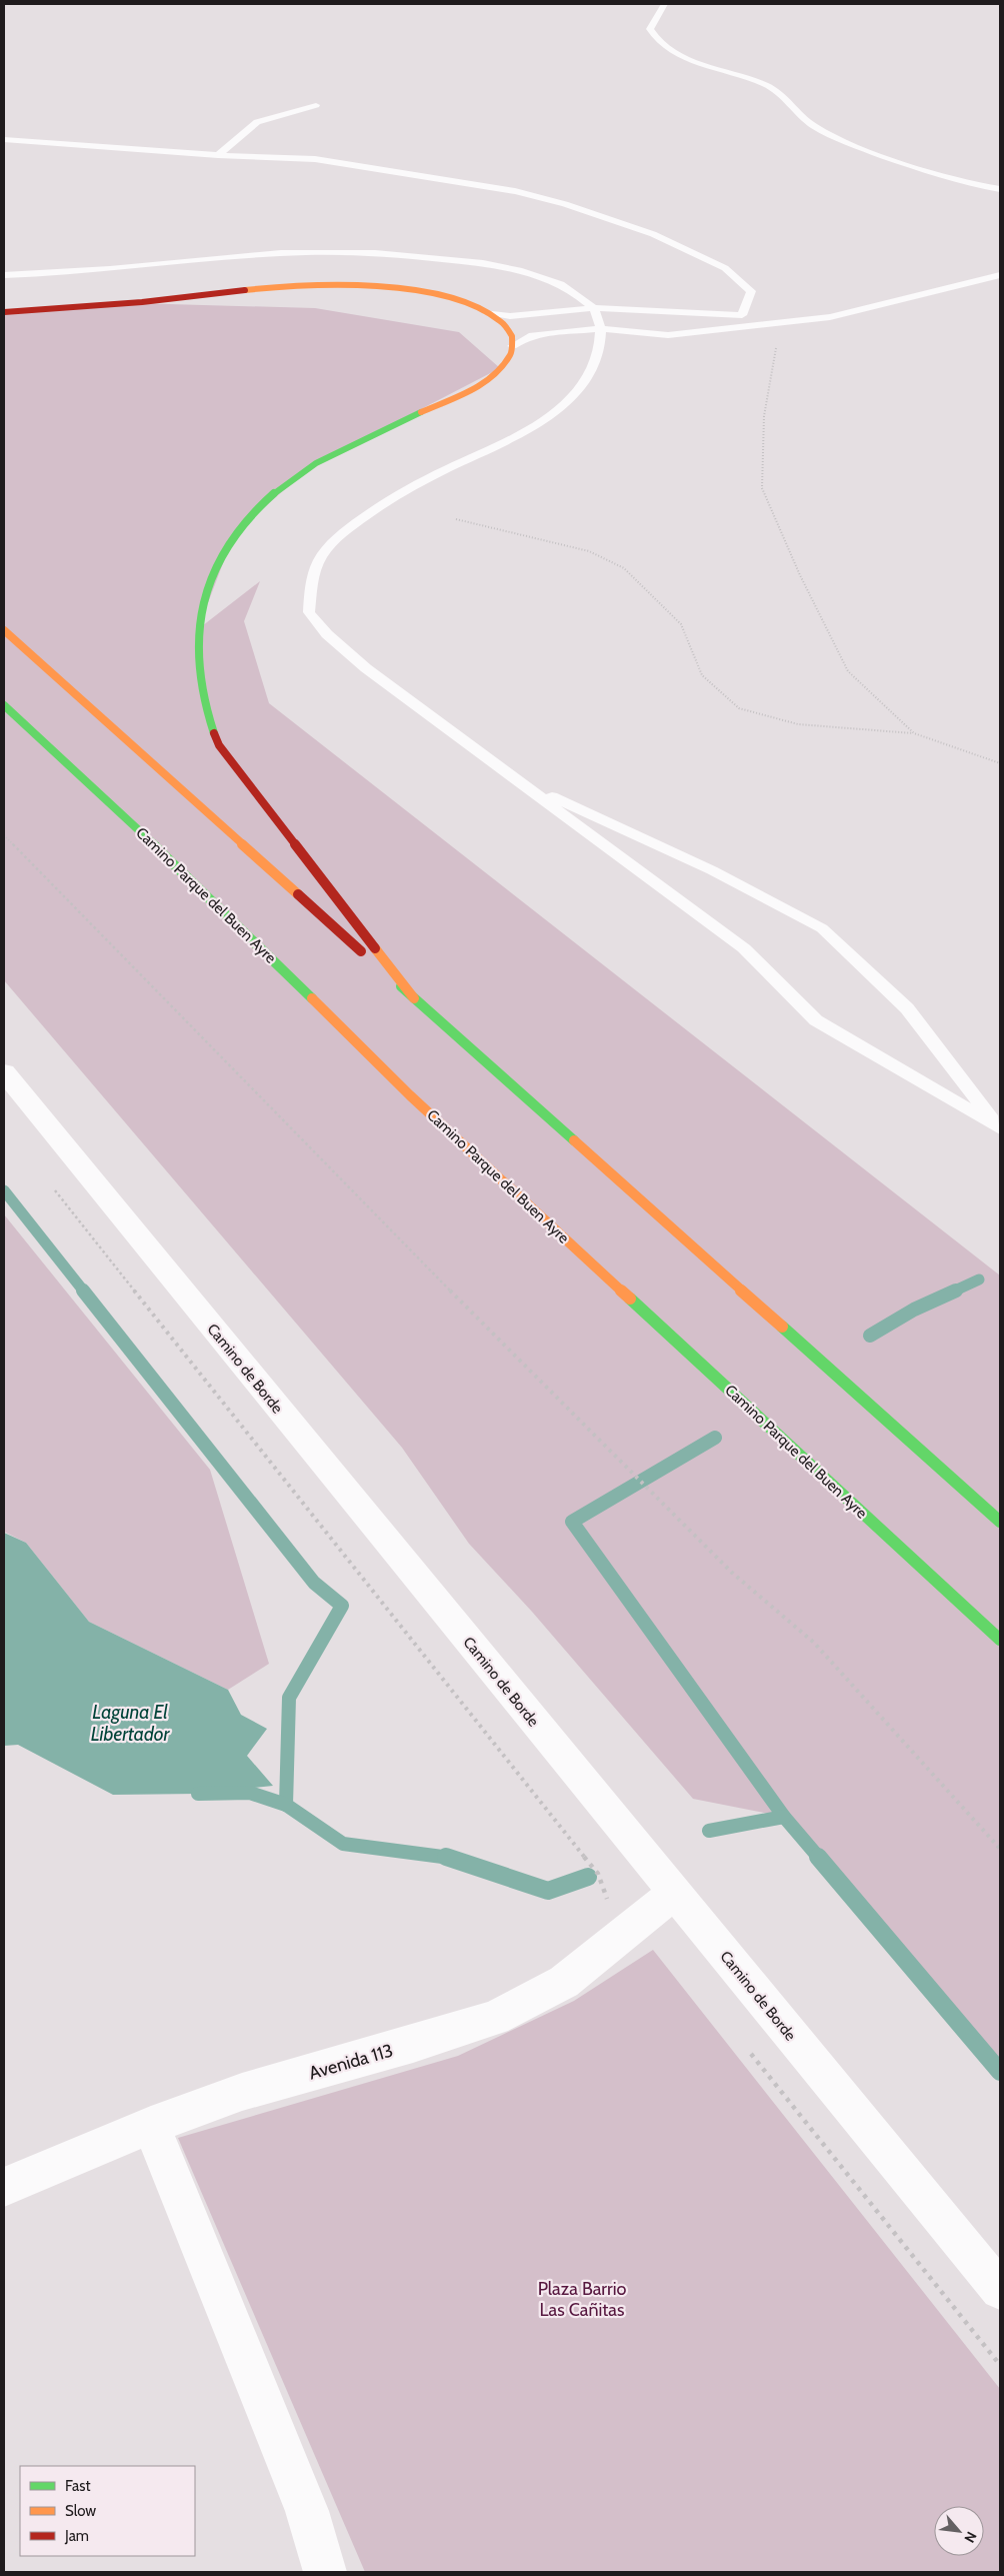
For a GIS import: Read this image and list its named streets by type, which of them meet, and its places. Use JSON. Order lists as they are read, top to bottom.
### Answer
{
  "streets": {
    "highway": ["Camino Parque del Buen Ayre"],
    "street": ["Camino de Borde", "Avenida 113"]
  },
  "crossings": [
    ["Camino de Borde", "Avenida 113"]
  ],
  "water": ["Laguna El Libertador"],
  "parks": ["Plaza Barrio Las Cañitas"],
  "legend": ["Fast", "Slow", "Jam"],
  "north": "bottom right"
}
